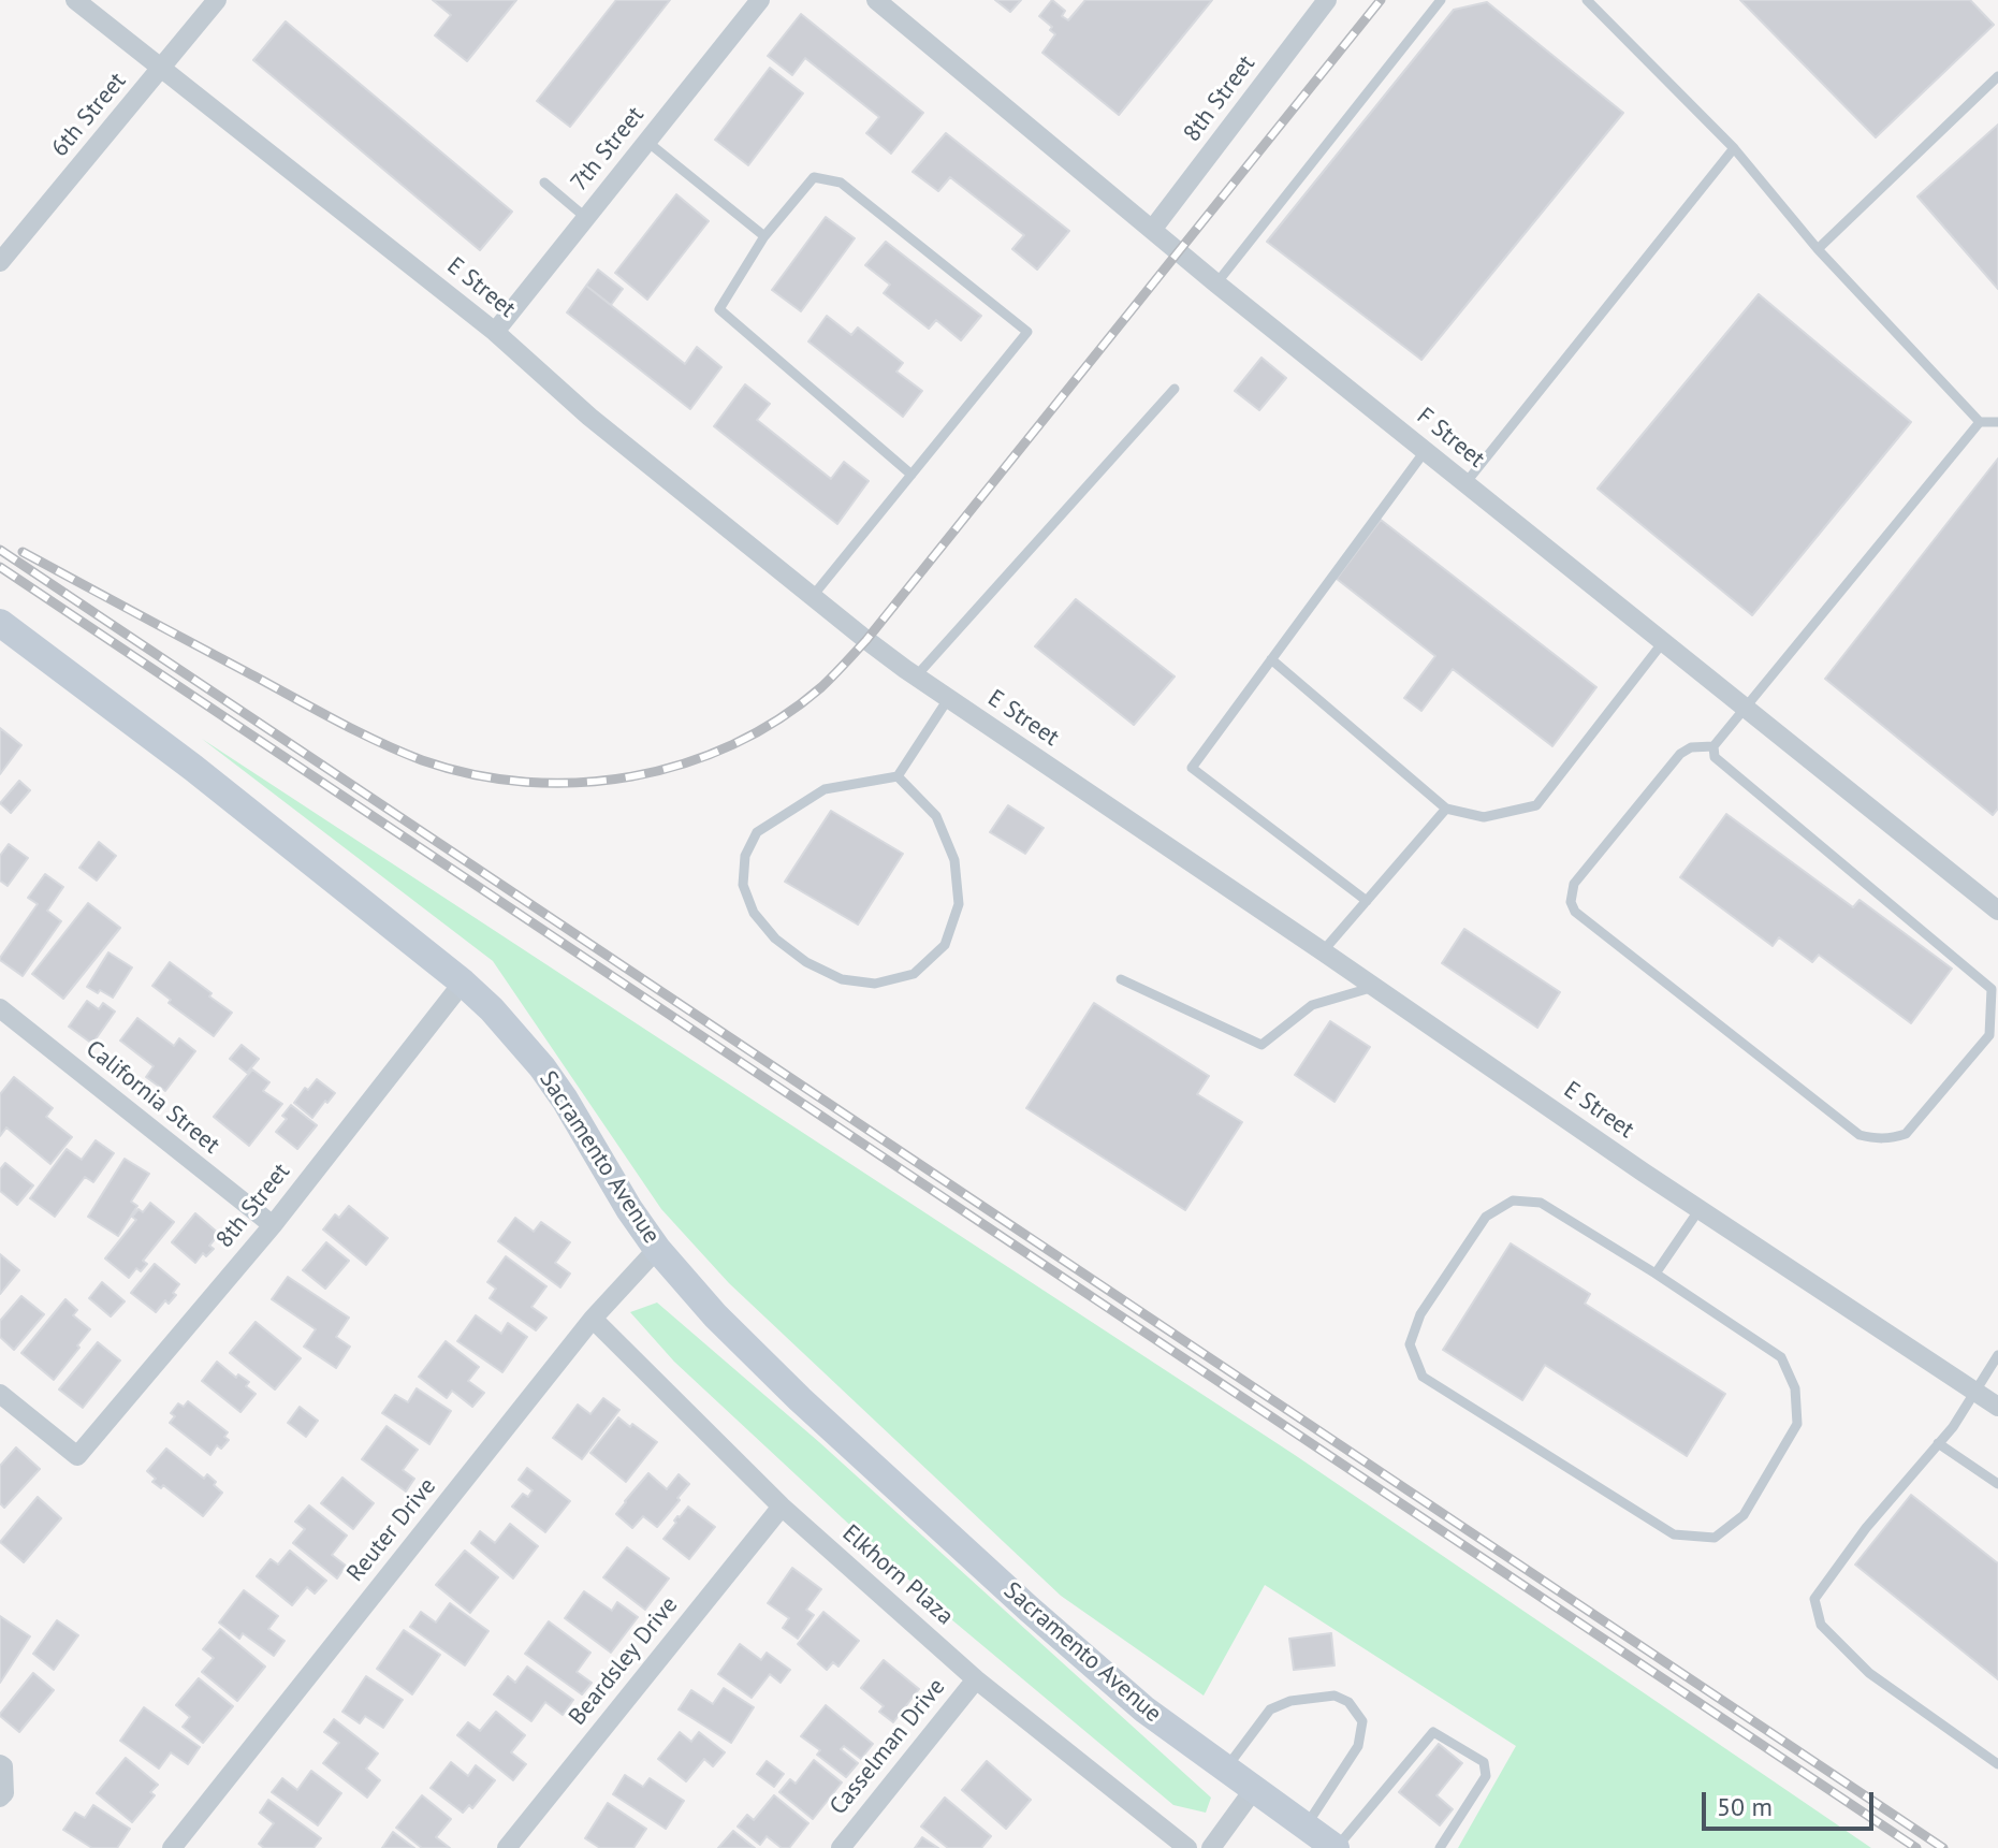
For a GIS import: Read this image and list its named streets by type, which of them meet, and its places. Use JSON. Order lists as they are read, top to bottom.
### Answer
{
  "streets": {
    "main road": ["Sacramento Avenue"],
    "street": [
      "8th Street",
      "6th Street",
      "7th Street",
      "E Street",
      "F Street",
      "California Street",
      "Reuter Drive",
      "Elkhorn Plaza",
      "Beardsley Drive",
      "Casselman Drive"
    ]
  },
  "crossings": [
    ["8th Street", "F Street"],
    ["8th Street", "California Street"],
    ["8th Street", "Sacramento Avenue"],
    ["6th Street", "E Street"],
    ["7th Street", "E Street"],
    ["Sacramento Avenue", "Reuter Drive"],
    ["Reuter Drive", "Elkhorn Plaza"],
    ["Elkhorn Plaza", "Beardsley Drive"],
    ["Elkhorn Plaza", "Casselman Drive"]
  ],
  "scale_bar": "50 m"
}
